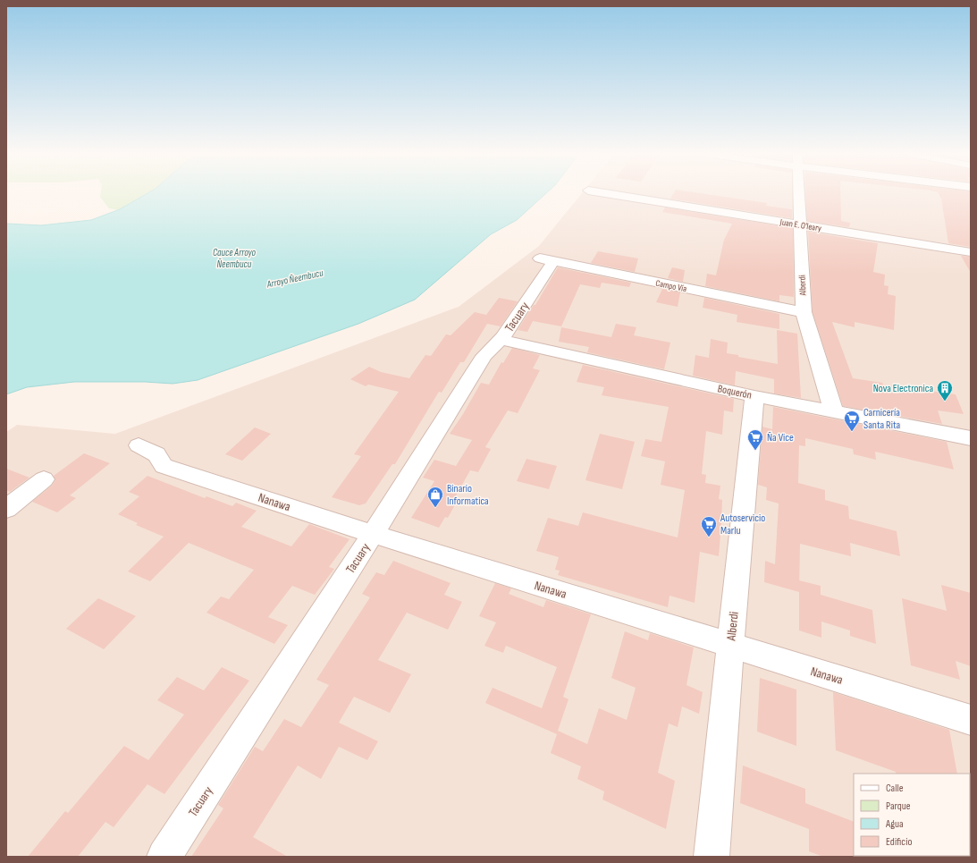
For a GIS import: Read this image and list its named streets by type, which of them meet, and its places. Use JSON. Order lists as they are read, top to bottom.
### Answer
{
  "streets": {
    "street": [
      "Juan E. O'leary",
      "Campo Vía",
      "Alberdi",
      "Tacuary",
      "Boquerón",
      "Nanawa"
    ]
  },
  "crossings": [
    ["Juan E. O'leary", "Alberdi"],
    ["Campo Vía", "Alberdi"],
    ["Campo Vía", "Tacuary"],
    ["Alberdi", "Boquerón"],
    ["Alberdi", "Nanawa"],
    ["Tacuary", "Boquerón"],
    ["Tacuary", "Nanawa"]
  ],
  "water": ["Cauce Arroyo Ñeembucu", "Arroyo Ñeembucu"],
  "places": {
    "building": ["Nova Electronica"],
    "supermarket": ["Carnicería Santa Rita", "Ña Vice", "Autoservicio Marlu"],
    "shop": ["Binario Informatica"]
  },
  "legend": [
    "Calle",
    "Parque",
    "Agua",
    "Edificio"
  ]
}
